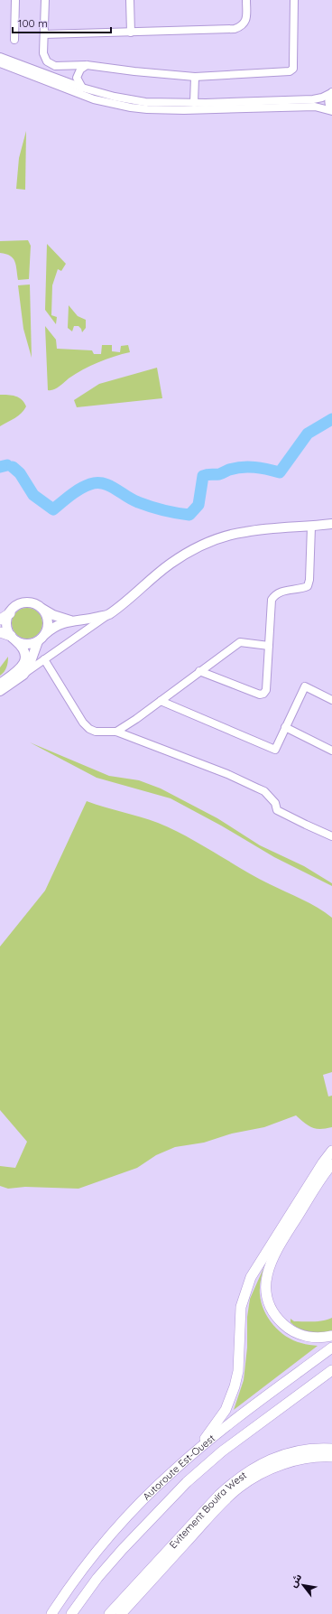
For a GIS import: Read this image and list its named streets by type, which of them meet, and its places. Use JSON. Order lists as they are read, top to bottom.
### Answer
{
  "streets": {
    "highway": ["Autoroute Est-Ouest", "Evitement Bouira West"]
  },
  "scale_bar": "100 m",
  "north": "top left"
}
